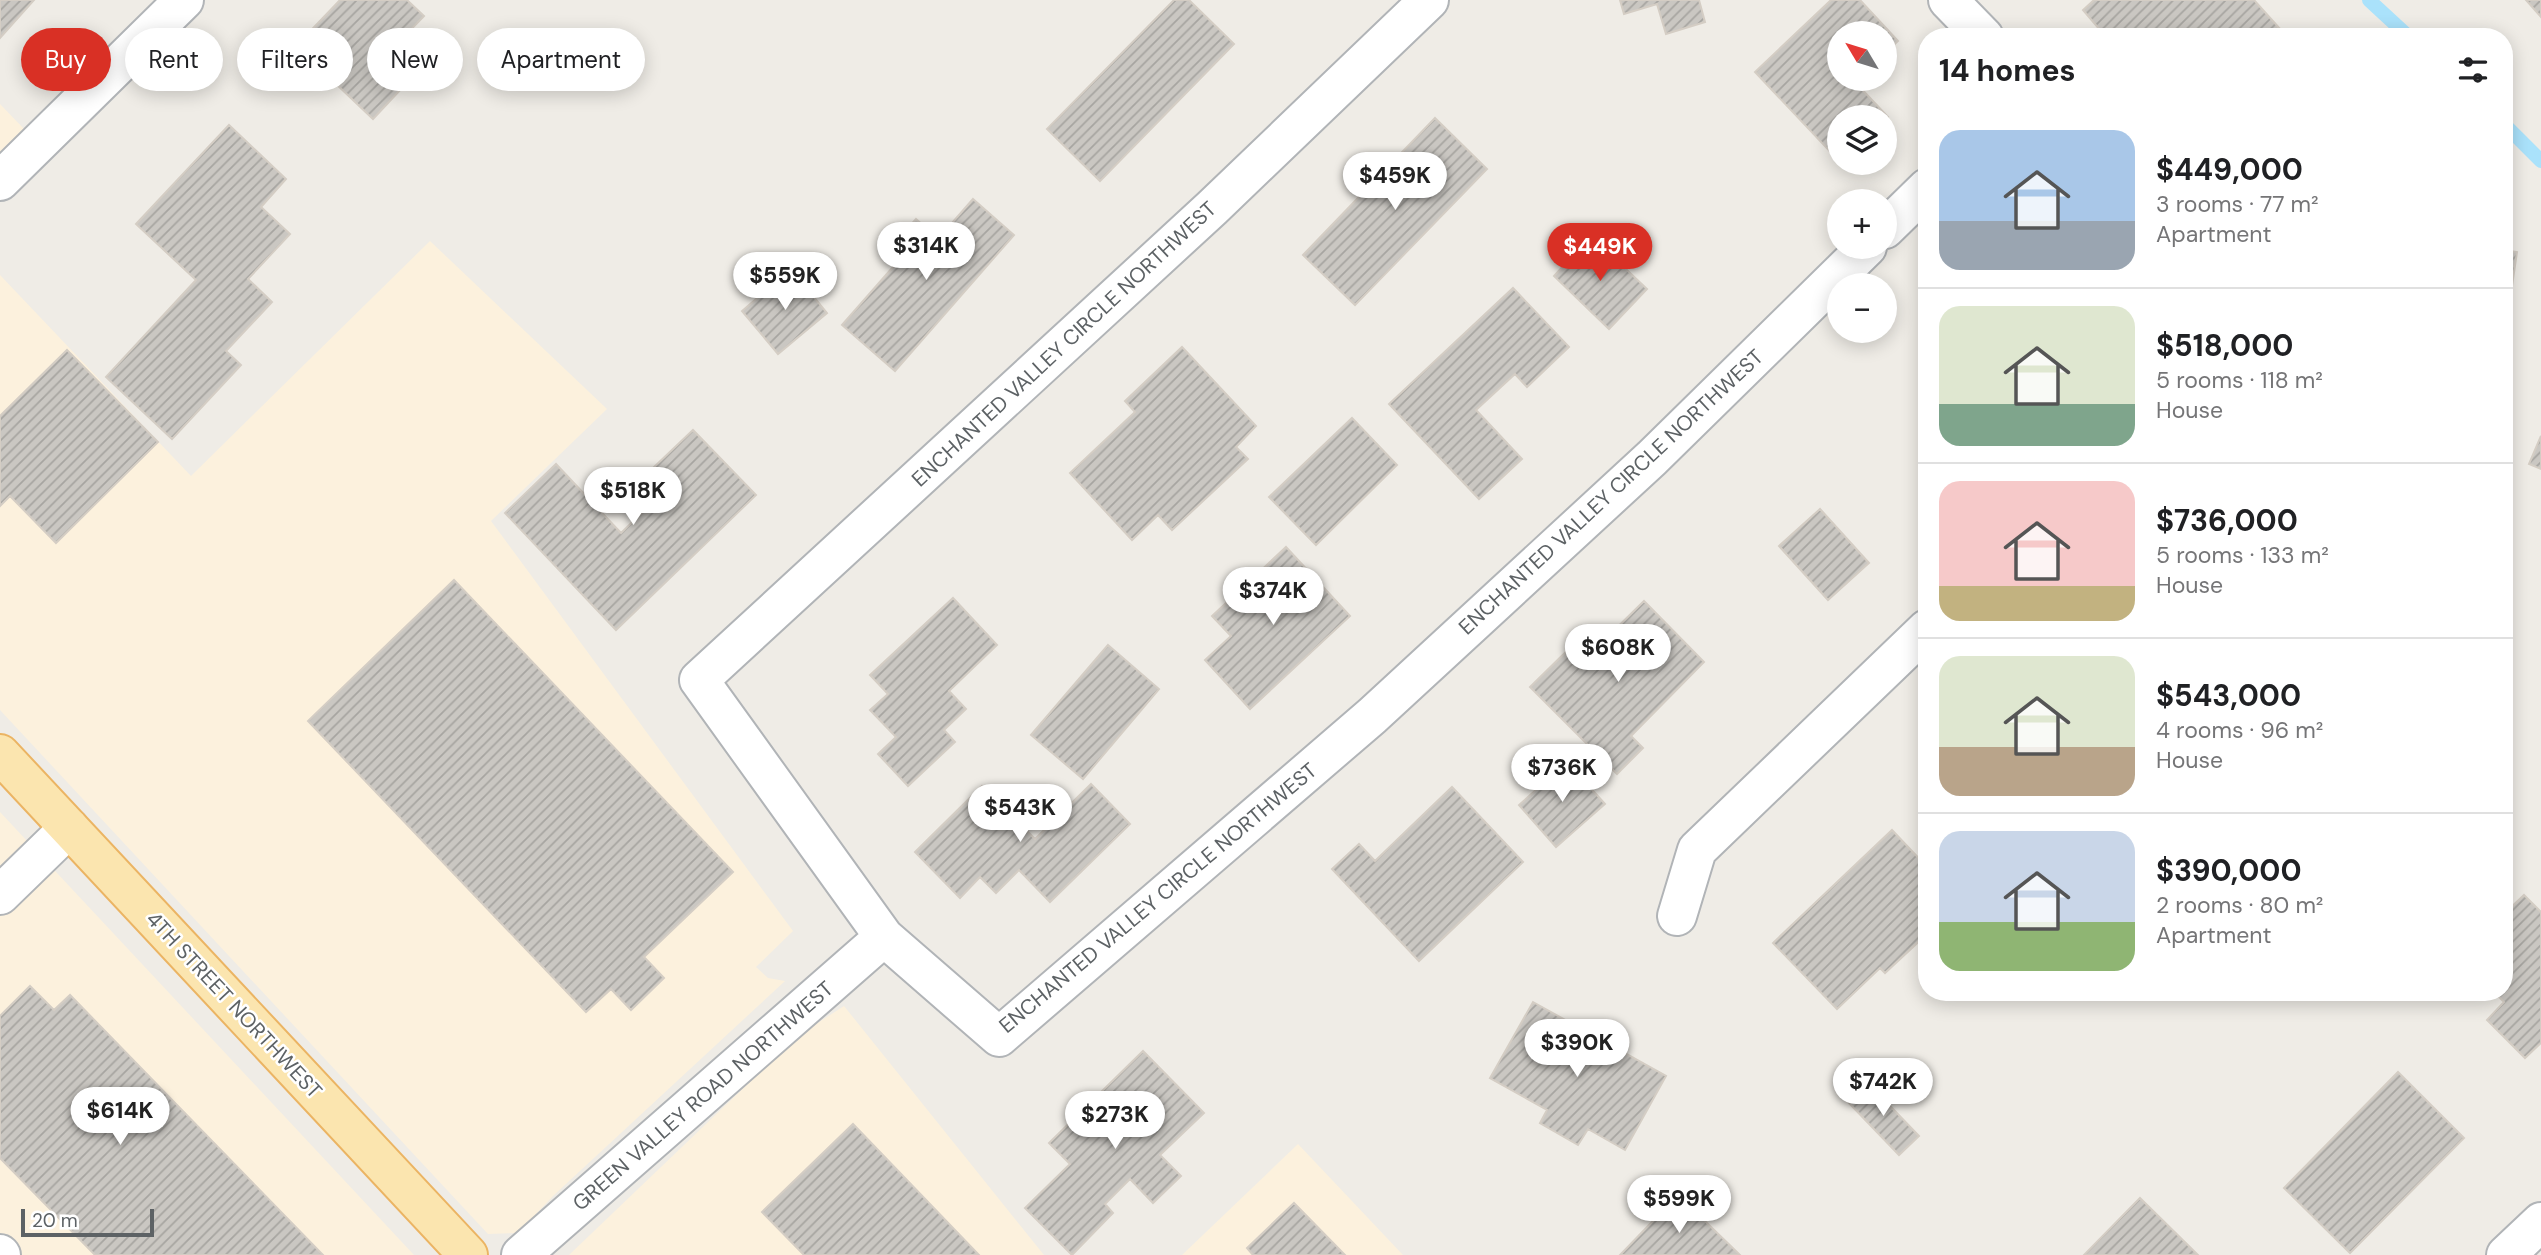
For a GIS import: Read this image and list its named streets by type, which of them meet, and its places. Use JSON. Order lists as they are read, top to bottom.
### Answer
{
  "streets": {
    "main road": ["4TH STREET NORTHWEST"],
    "street": ["ENCHANTED VALLEY CIRCLE NORTHWEST", "GREEN VALLEY ROAD NORTHWEST"]
  },
  "crossings": [
    ["ENCHANTED VALLEY CIRCLE NORTHWEST", "GREEN VALLEY ROAD NORTHWEST"]
  ],
  "scale_bar": "20 m",
  "north": "top left",
  "page": {
    "map_buttons": ["+", "−"],
    "chip": [
      "Buy",
      "Rent",
      "Filters",
      "New",
      "Apartment"
    ],
    "heading": "14 homes",
    "list": [
      {
        "name": "$449,000",
        "note": "3 rooms · 77 m² · Apartment"
      },
      {
        "name": "$518,000",
        "note": "5 rooms · 118 m² · House"
      },
      {
        "name": "$736,000",
        "note": "5 rooms · 133 m² · House"
      },
      {
        "name": "$543,000",
        "note": "4 rooms · 96 m² · House"
      },
      {
        "name": "$390,000",
        "note": "2 rooms · 80 m² · Apartment"
      }
    ],
    "price": [
      "$459K",
      "$314K",
      "$449K",
      "$559K",
      "$518K",
      "$374K",
      "$608K",
      "$736K",
      "$543K",
      "$390K",
      "$742K",
      "$614K",
      "$273K",
      "$599K"
    ],
    "scale": "20 m"
  }
}
